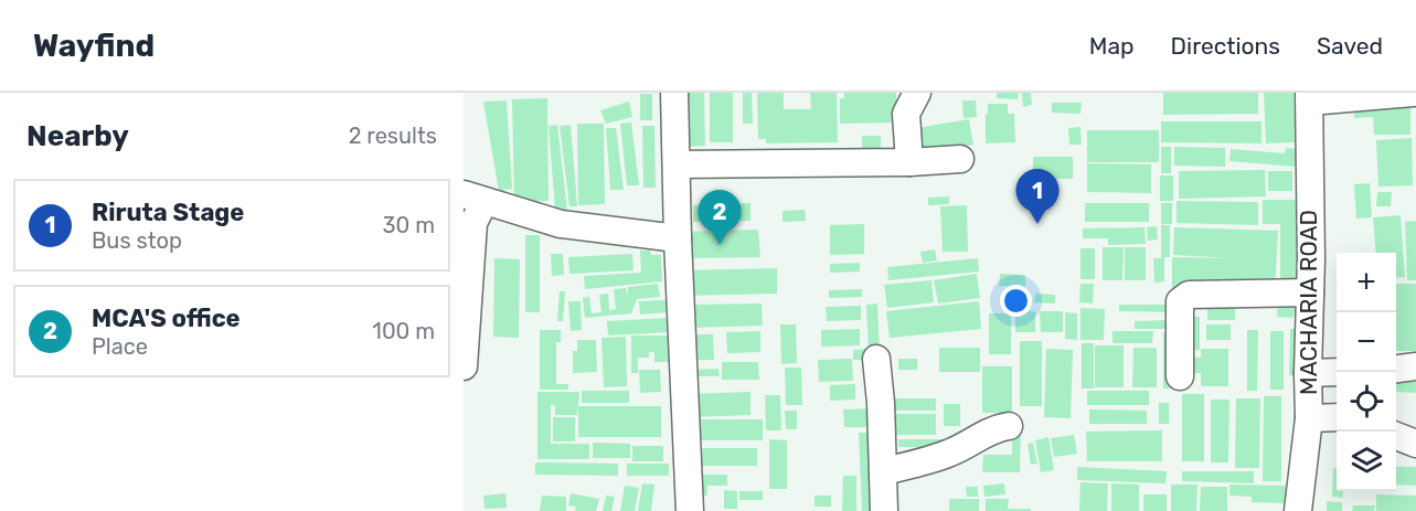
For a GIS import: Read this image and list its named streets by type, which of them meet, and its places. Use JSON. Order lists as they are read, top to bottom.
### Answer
{
  "streets": {
    "street": ["MACHARIA ROAD"]
  },
  "page": {
    "header": "Wayfind",
    "nav": ["Map", "Directions", "Saved"],
    "heading": ["Nearby", "2 results"],
    "pins": ["1", "2"],
    "list": [
      {
        "mark": "1",
        "name": "Riruta Stage",
        "note": "Bus stop",
        "value": "30 m"
      },
      {
        "mark": "2",
        "name": "MCA'S office",
        "note": "Place",
        "value": "100 m"
      }
    ],
    "map_buttons": ["+", "−"]
  }
}
